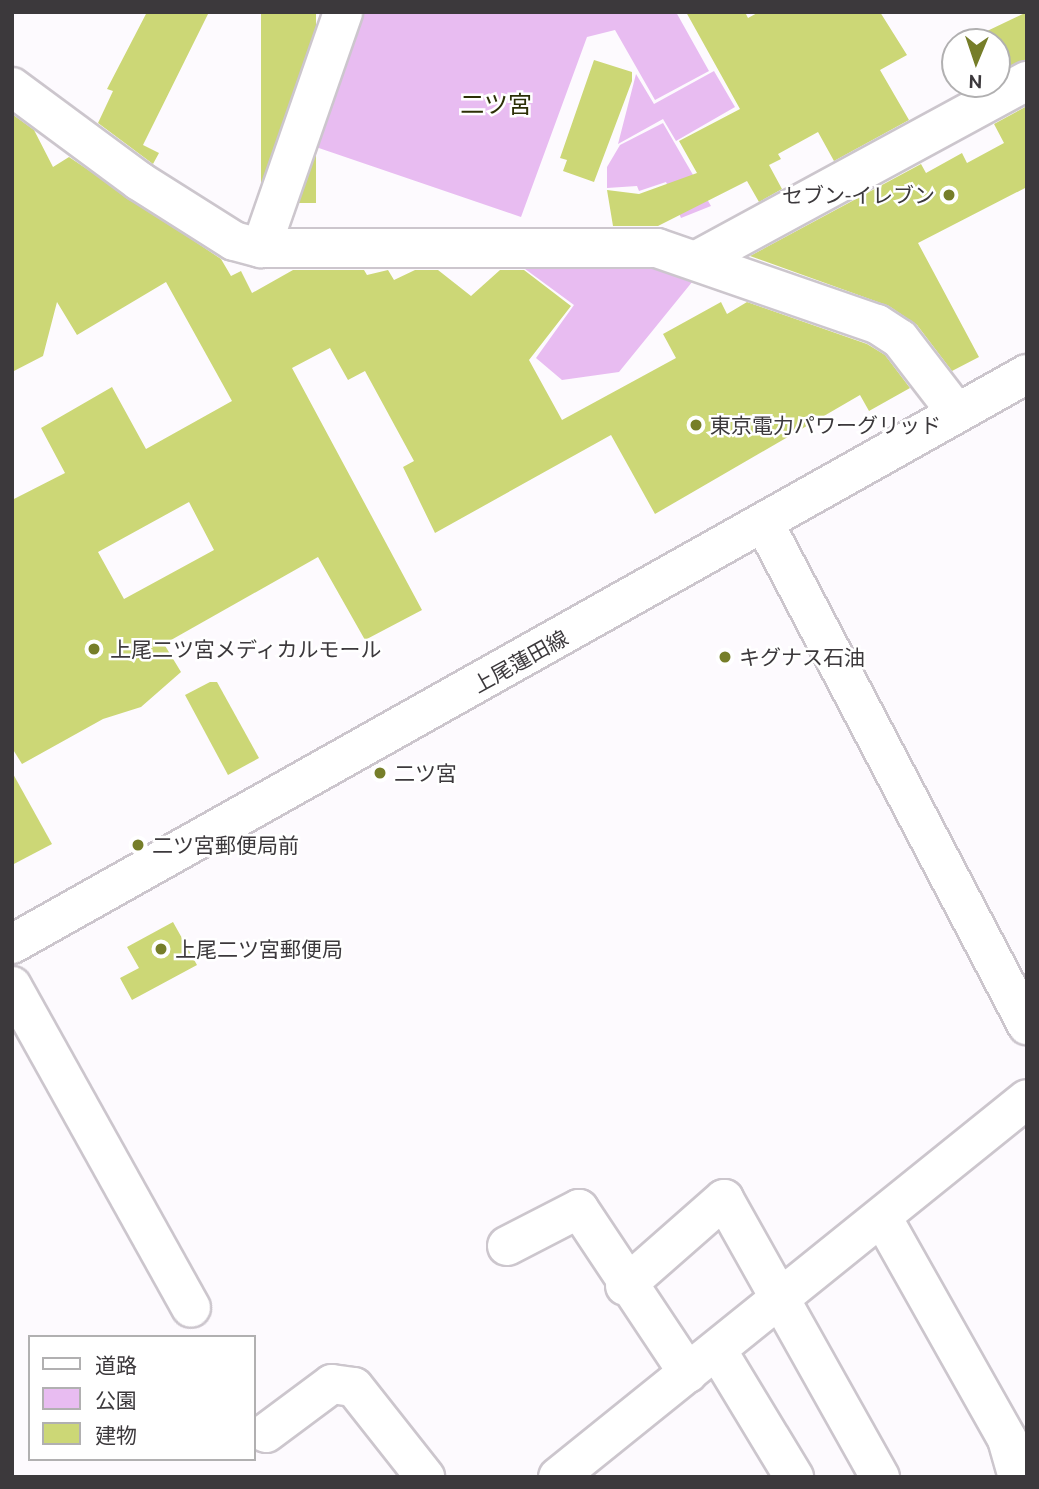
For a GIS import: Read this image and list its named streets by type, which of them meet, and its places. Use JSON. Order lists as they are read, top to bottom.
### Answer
{
  "streets": {
    "street": ["上尾蓮田線"]
  },
  "districts": ["二ツ宮"],
  "places": [
    "セブン-イレブン",
    "東京電力パワーグリッド",
    "上尾二ツ宮メディカルモール",
    "キグナス石油",
    "二ツ宮",
    "二ツ宮郵便局前",
    "上尾二ツ宮郵便局"
  ],
  "legend": ["道路", "公園", "建物"],
  "north": "bottom"
}
